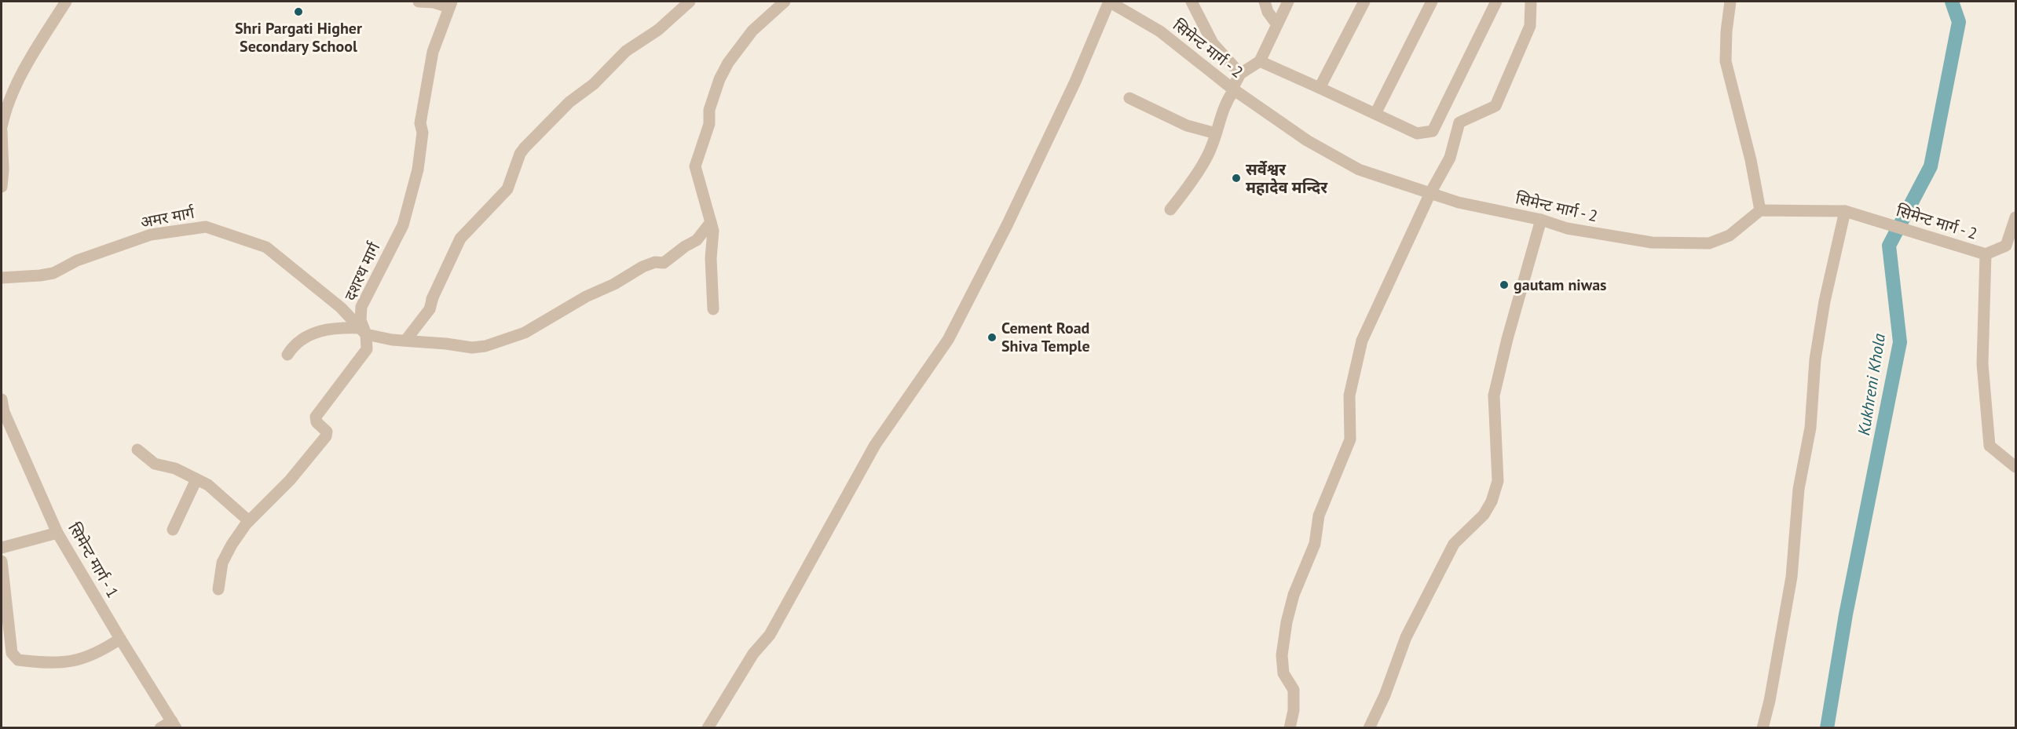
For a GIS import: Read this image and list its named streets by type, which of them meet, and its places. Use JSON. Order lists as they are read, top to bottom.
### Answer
{
  "streets": {
    "street": [
      "सिमेन्ट मार्ग - 2",
      "अमर मार्ग",
      "दशरथ मार्ग",
      "सिमेन्ट मार्ग - 1"
    ]
  },
  "crossings": [
    ["अमर मार्ग", "दशरथ मार्ग"]
  ],
  "water": ["Kukhreni Khola"],
  "places": [
    "Shri Pargati Higher Secondary School",
    "सर्वेश्वर महादेव मन्दिर",
    "gautam niwas",
    "Cement Road Shiva Temple"
  ]
}
